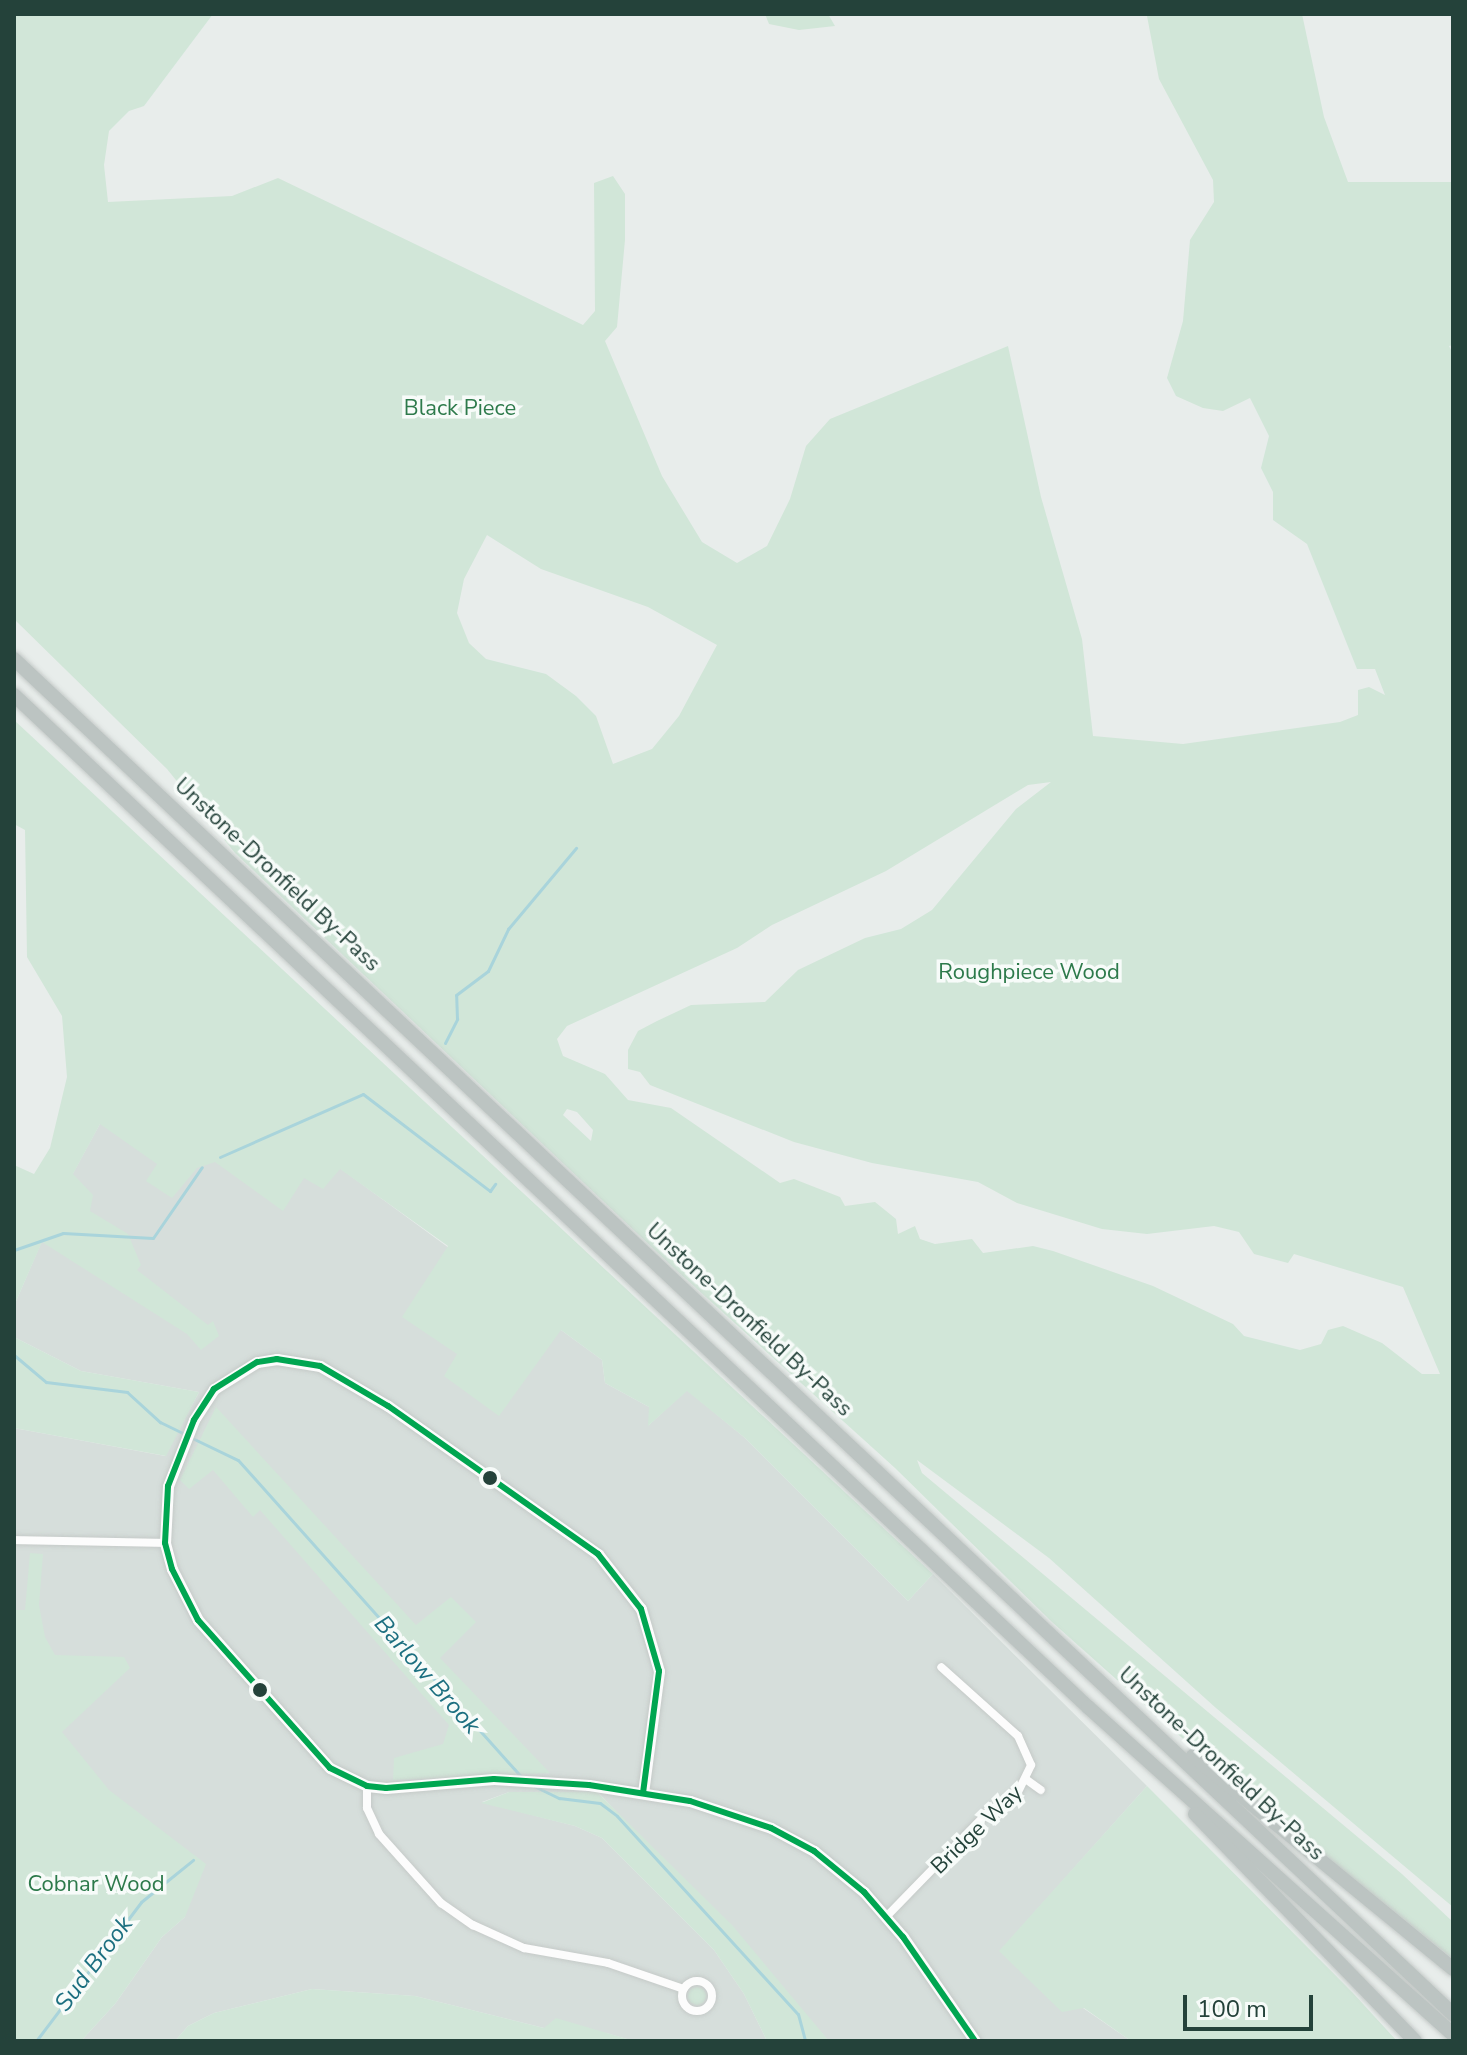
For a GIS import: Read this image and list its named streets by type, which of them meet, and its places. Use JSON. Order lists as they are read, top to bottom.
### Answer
{
  "streets": {
    "highway": ["Unstone-Dronfield By-Pass"],
    "street": ["Bridge Way"]
  },
  "water": ["Barlow Brook", "Sud Brook"],
  "parks": ["Black Piece", "Roughpiece Wood", "Cobnar Wood"],
  "scale_bar": "100 m"
}
